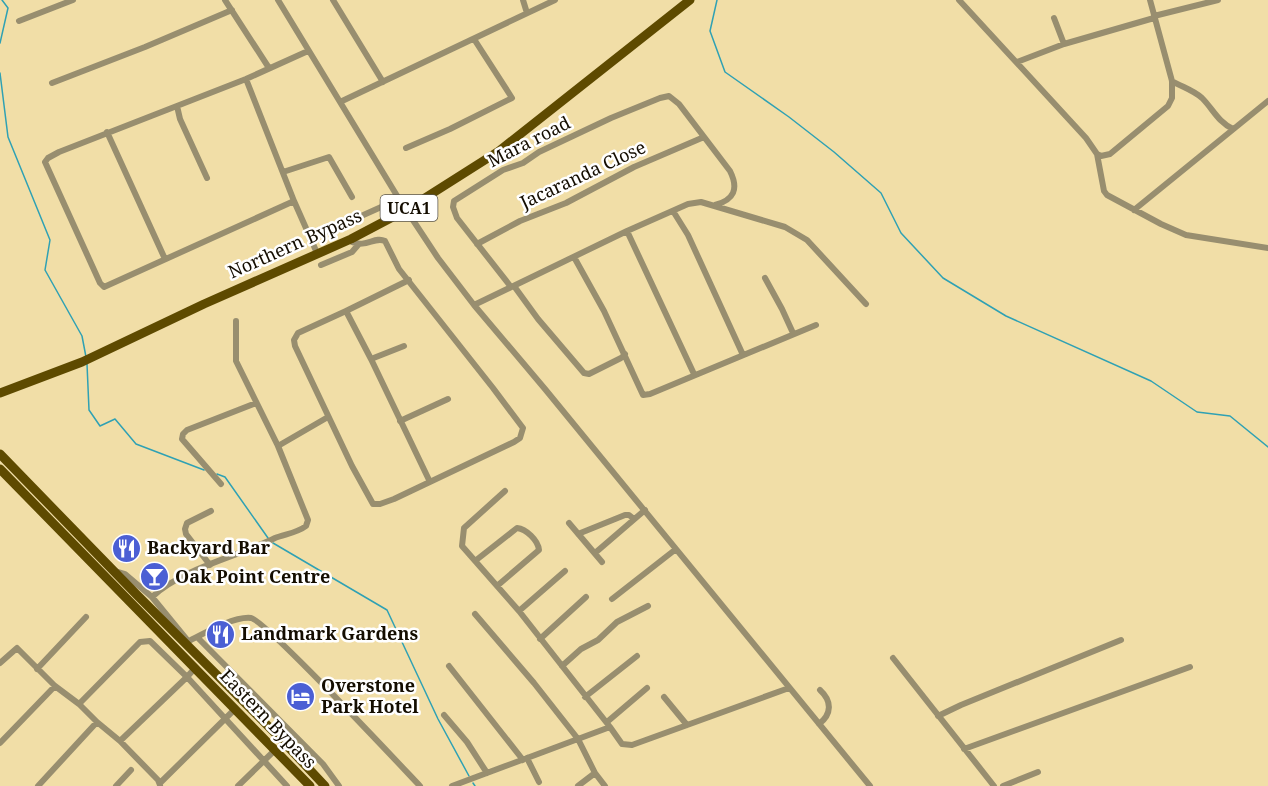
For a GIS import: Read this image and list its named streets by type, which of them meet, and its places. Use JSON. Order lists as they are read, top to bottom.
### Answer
{
  "streets": {
    "main road": ["UCA1", "Northern Bypass", "Eastern Bypass"],
    "street": ["Mara road", "Jacaranda Close"]
  },
  "crossings": [
    ["Mara road", "Jacaranda Close"]
  ],
  "places": {
    "restaurant": ["Backyard Bar", "Landmark Gardens"],
    "bar": ["Oak Point Centre"],
    "hotel": ["Overstone Park Hotel"]
  }
}
